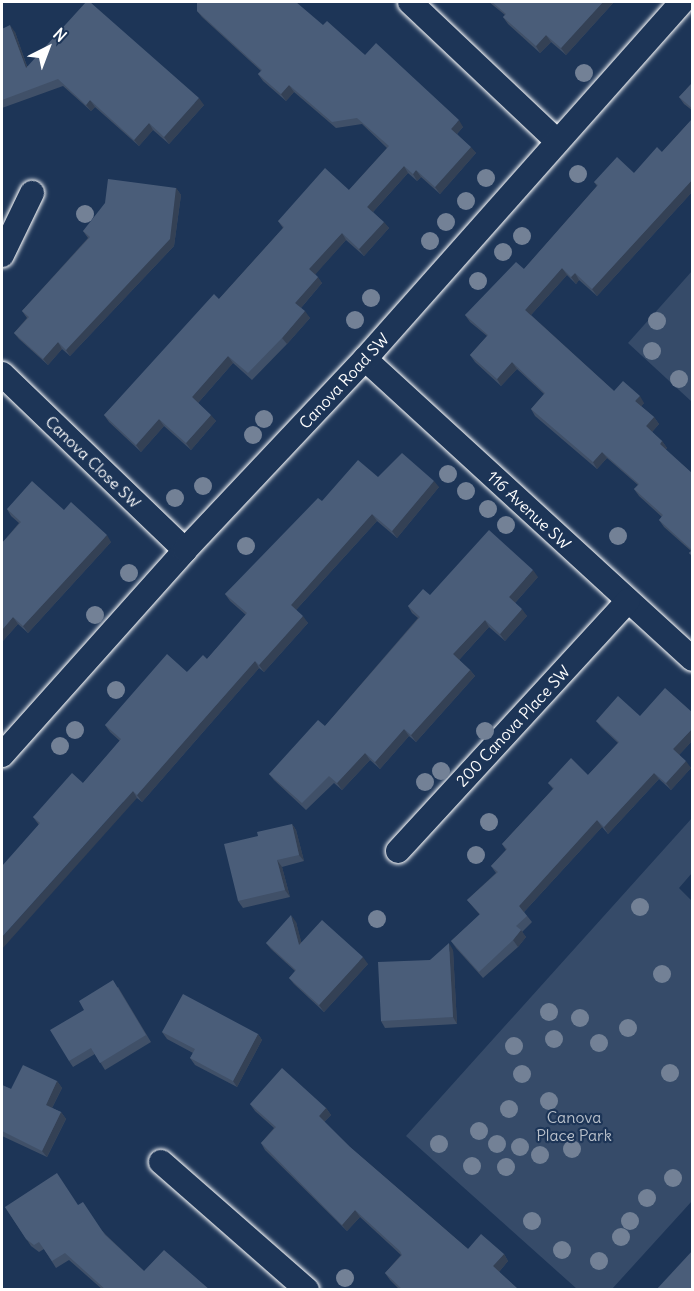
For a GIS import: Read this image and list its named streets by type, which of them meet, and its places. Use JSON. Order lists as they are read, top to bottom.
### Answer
{
  "streets": {
    "street": [
      "Canova Road SW",
      "Canova Close SW",
      "116 Avenue SW",
      "200 Canova Place SW"
    ]
  },
  "crossings": [
    ["Canova Road SW", "Canova Close SW"],
    ["Canova Road SW", "116 Avenue SW"],
    ["116 Avenue SW", "200 Canova Place SW"]
  ],
  "parks": ["Canova Place Park"],
  "north": "top right"
}
